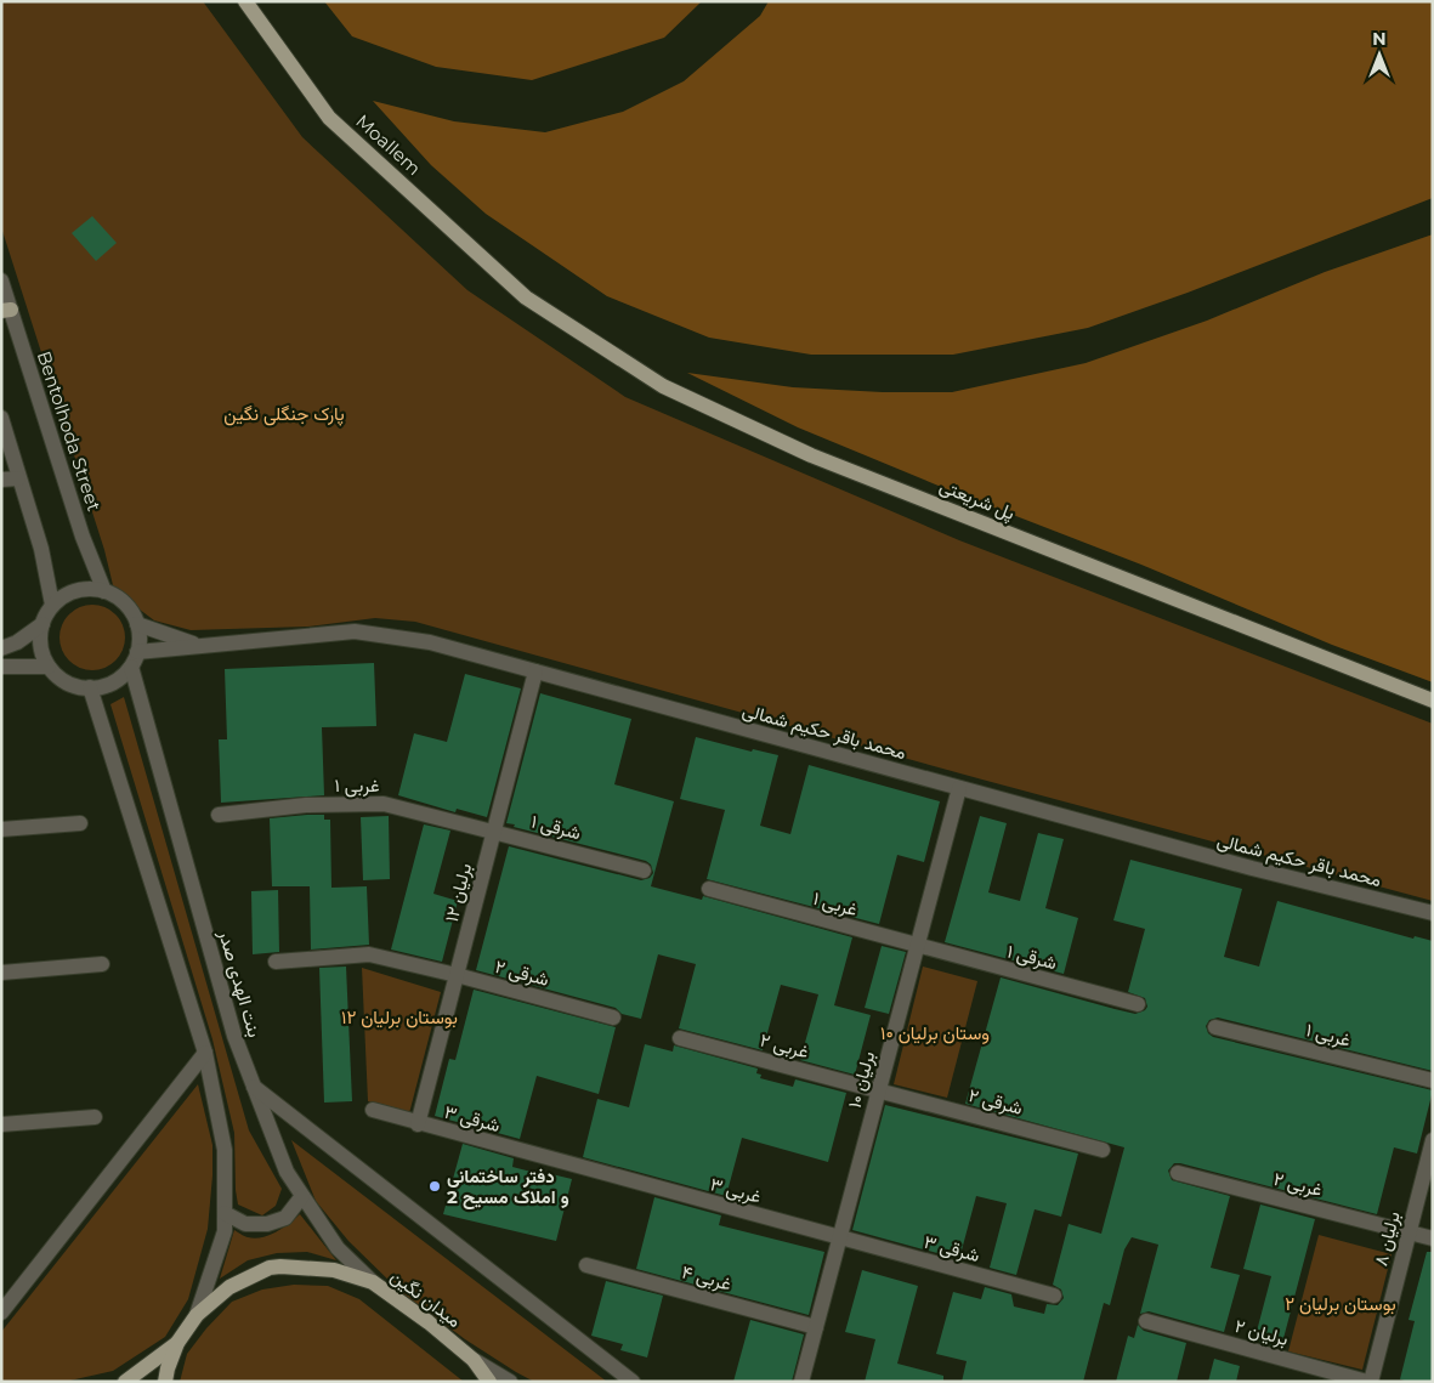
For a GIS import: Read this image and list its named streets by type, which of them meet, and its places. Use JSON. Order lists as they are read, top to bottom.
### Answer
{
  "streets": {
    "main road": ["پل شریعتی", "میدان نگین"],
    "street": [
      "Bentolhoda Street",
      "محمد باقر حکیم شمالی",
      "۱ غربی",
      "۱ شرقی",
      "برلیان ۱۲",
      "۲ شرقی",
      "بنت الهدی صدر",
      "۲ غربی",
      "برلیان ۱۰",
      "۳ شرقی",
      "۳ غربی",
      "برلیان ۸",
      "۴ غربی",
      "برلیان ۲"
    ]
  },
  "crossings": [
    ["Bentolhoda Street", "محمد باقر حکیم شمالی"],
    ["Bentolhoda Street", "بنت الهدی صدر"],
    ["محمد باقر حکیم شمالی", "برلیان ۱۲"],
    ["محمد باقر حکیم شمالی", "بنت الهدی صدر"],
    ["محمد باقر حکیم شمالی", "برلیان ۱۰"],
    ["۱ غربی", "۱ شرقی"],
    ["۱ غربی", "برلیان ۱۲"],
    ["۱ غربی", "برلیان ۱۰"],
    ["۱ شرقی", "برلیان ۱۲"],
    ["۱ شرقی", "برلیان ۱۰"],
    ["برلیان ۱۲", "۲ شرقی"],
    ["برلیان ۱۲", "۳ شرقی"],
    ["۲ شرقی", "۲ غربی"],
    ["۲ شرقی", "برلیان ۱۰"],
    ["بنت الهدی صدر", "میدان نگین"],
    ["۲ غربی", "برلیان ۱۰"],
    ["۲ غربی", "برلیان ۸"],
    ["برلیان ۱۰", "۳ شرقی"],
    ["برلیان ۱۰", "۳ غربی"],
    ["برلیان ۱۰", "۴ غربی"],
    ["۳ شرقی", "۳ غربی"],
    ["برلیان ۸", "برلیان ۲"]
  ],
  "parks": [
    "پارک جنگلی نگین",
    "بوستان برلیان ۱۲",
    "وستان برلیان ۱۰",
    "بوستان برلیان ۲"
  ],
  "places": ["دفتر ساختمانی و املاک مسیح 2"],
  "north": "top"
}
